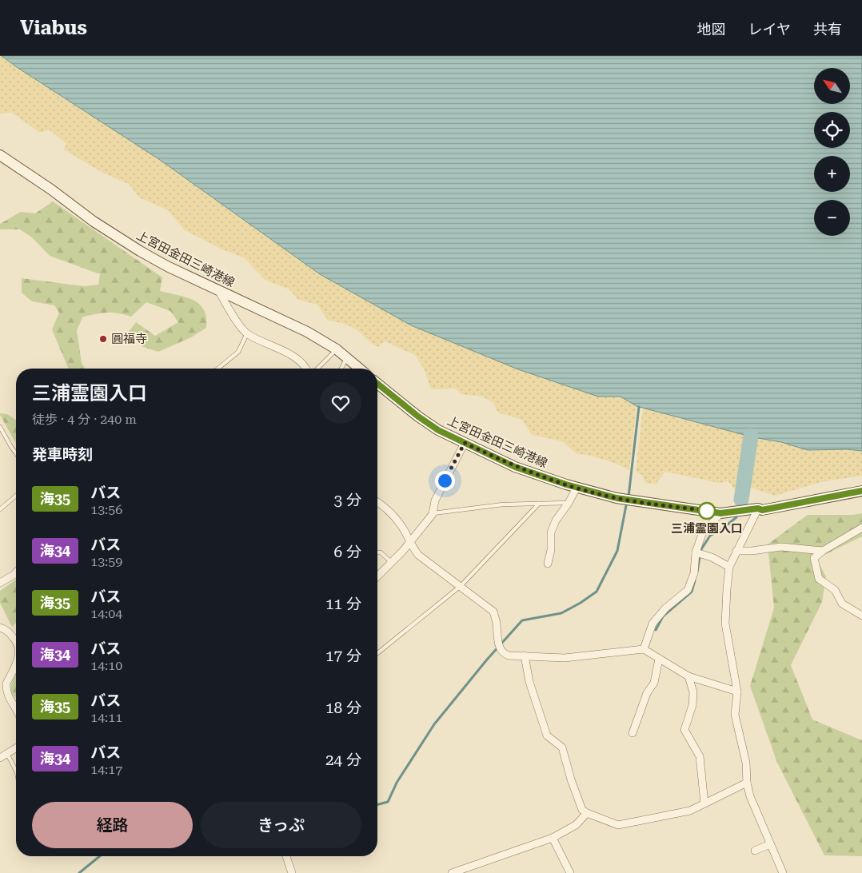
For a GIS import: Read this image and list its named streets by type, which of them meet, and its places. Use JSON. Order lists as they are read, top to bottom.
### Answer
{
  "streets": {
    "main road": ["上宮田金田三崎港線"]
  },
  "places": ["圓福寺", "三浦霊園入口"],
  "lines": ["bus line 海35"],
  "north": "top left",
  "page": {
    "header": "Viabus",
    "nav": ["地図", "レイヤ", "共有"],
    "map_buttons": ["+", "−"],
    "heading": [
      ["三浦霊園入口", "徒歩 · 4 分 · 240 m"],
      "発車時刻"
    ],
    "list": [
      {
        "mark": "海35",
        "name": "バス",
        "note": "13:56",
        "value": "3 分"
      },
      {
        "mark": "海34",
        "name": "バス",
        "note": "13:59",
        "value": "6 分"
      },
      {
        "mark": "海35",
        "name": "バス",
        "note": "14:04",
        "value": "11 分"
      },
      {
        "mark": "海34",
        "name": "バス",
        "note": "14:10",
        "value": "17 分"
      },
      {
        "mark": "海35",
        "name": "バス",
        "note": "14:11",
        "value": "18 分"
      },
      {
        "mark": "海34",
        "name": "バス",
        "note": "14:17",
        "value": "24 分"
      }
    ],
    "buttons": ["経路", "きっぷ"]
  }
}
